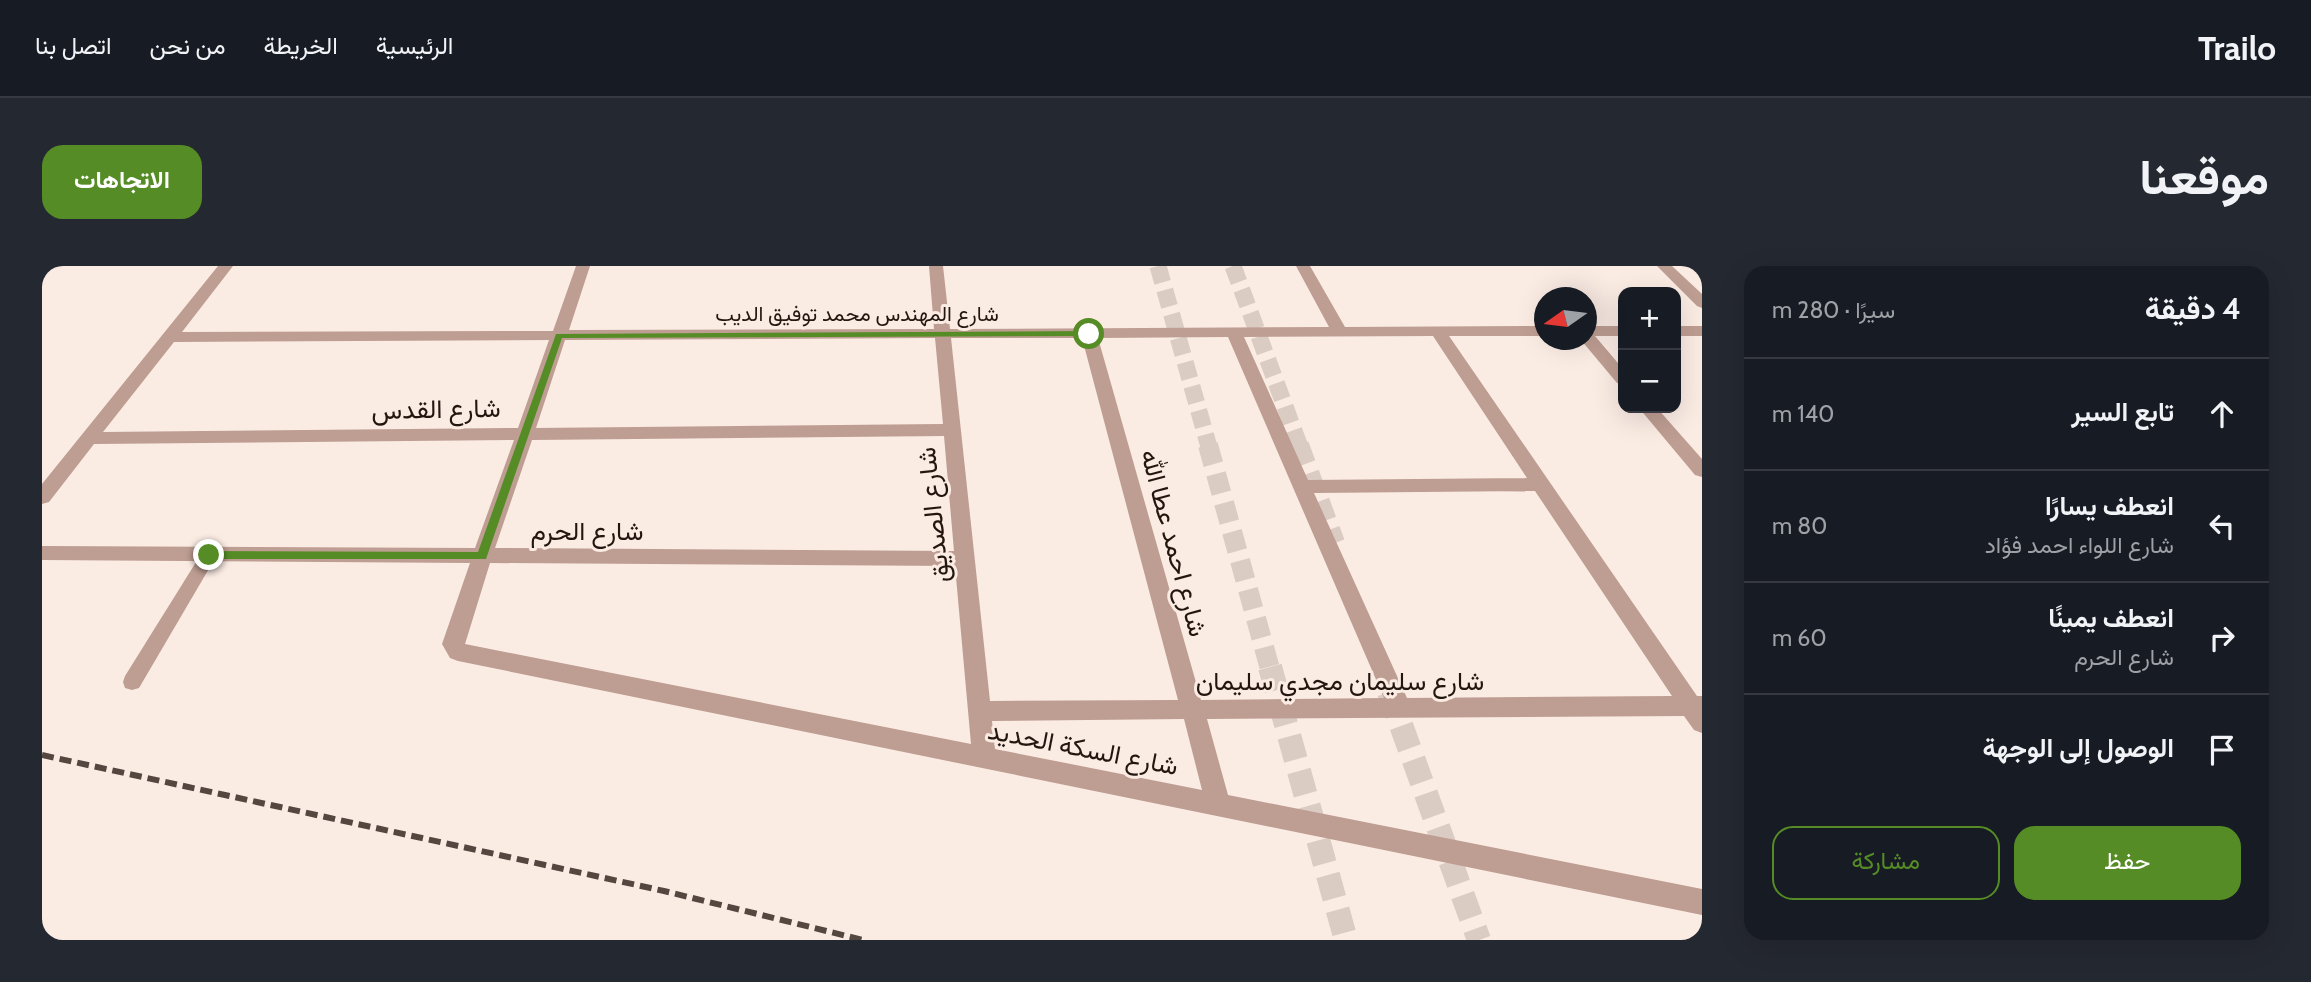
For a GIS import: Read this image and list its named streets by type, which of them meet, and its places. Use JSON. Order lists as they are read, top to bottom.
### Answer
{
  "streets": {
    "street": [
      "شارع المهندس محمد توفيق الديب",
      "شارع القدس",
      "شارع الصديق",
      "شارع الحرم",
      "شارع احمد عطا الله",
      "شارع سليمان مجدي سليمان",
      "شارع السكة الحديد"
    ]
  },
  "crossings": [
    ["شارع المهندس محمد توفيق الديب", "شارع الصديق"],
    ["شارع المهندس محمد توفيق الديب", "شارع احمد عطا الله"],
    ["شارع القدس", "شارع الصديق"],
    ["شارع الصديق", "شارع الحرم"],
    ["شارع الصديق", "شارع سليمان مجدي سليمان"],
    ["شارع الصديق", "شارع السكة الحديد"],
    ["شارع الحرم", "شارع السكة الحديد"],
    ["شارع احمد عطا الله", "شارع سليمان مجدي سليمان"],
    ["شارع احمد عطا الله", "شارع السكة الحديد"]
  ],
  "north": "left",
  "page": {
    "header": "Trailo",
    "nav": [
      "الرئيسية",
      "الخريطة",
      "من نحن",
      "اتصل بنا"
    ],
    "title": "موقعنا",
    "buttons": [
      "الاتجاهات",
      ["حفظ", "مشاركة"]
    ],
    "heading": ["4 دقيقة", "سيرًا · 280 m"],
    "map_buttons": ["+", "−"],
    "list": [
      ["تابع السير", "140 m"],
      ["انعطف يسارًا", "شارع اللواء احمد فؤاد", "80 m"],
      ["انعطف يمينًا", "شارع الحرم", "60 m"],
      "الوصول إلى الوجهة"
    ]
  }
}
